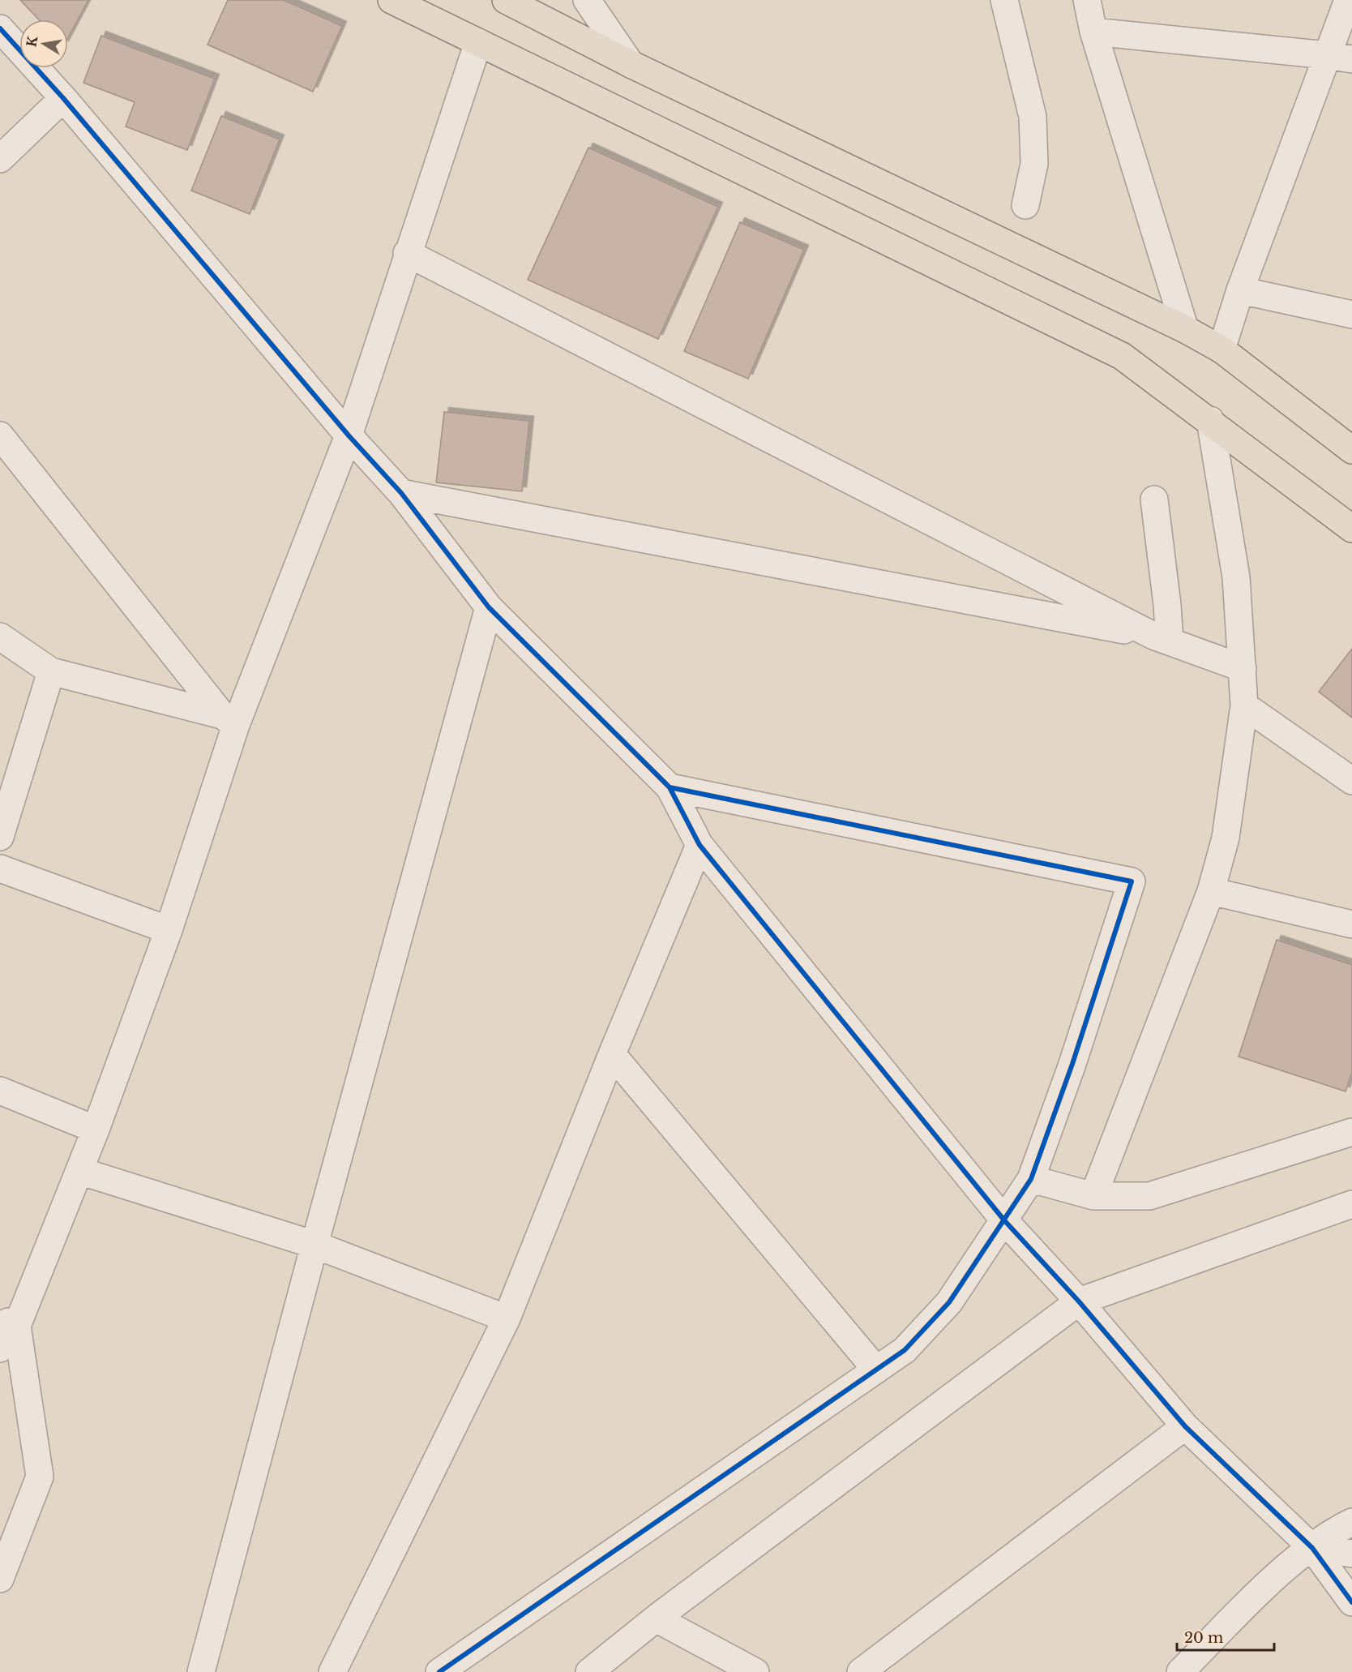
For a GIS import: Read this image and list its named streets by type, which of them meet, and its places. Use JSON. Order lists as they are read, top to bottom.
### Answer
{
  "scale_bar": "20 m",
  "north": "left"
}
